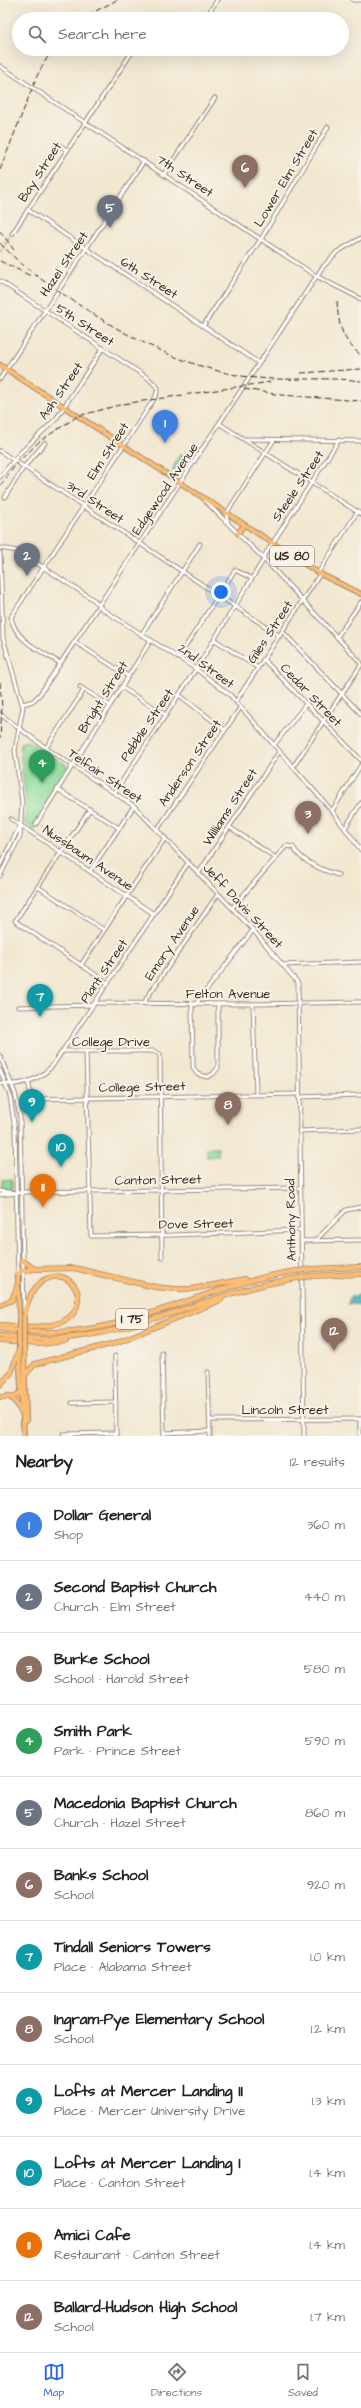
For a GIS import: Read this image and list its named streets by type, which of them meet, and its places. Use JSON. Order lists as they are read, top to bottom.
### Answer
{
  "streets": {
    "highway": ["I 75"],
    "main road": ["US 80"],
    "street": [
      "Bay Street",
      "7th Street",
      "Lower Elm Street",
      "Hazel Street",
      "6th Street",
      "5th Street",
      "Ash Street",
      "Elm Street",
      "Steele Street",
      "Edgewood Avenue",
      "3rd Street",
      "Giles Street",
      "2nd Street",
      "Cedar Street",
      "Bright Street",
      "Pebble Street",
      "Anderson Street",
      "Telfair Street",
      "Williams Street",
      "Nussbaum Avenue",
      "Jeff Davis Street",
      "Emory Avenue",
      "Plant Street",
      "Felton Avenue",
      "College Drive",
      "College Street",
      "Canton Street",
      "Anthony Road",
      "Dove Street",
      "Lincoln Street"
    ]
  },
  "crossings": [
    ["Bay Street", "7th Street"],
    ["Bay Street", "6th Street"],
    ["7th Street", "Lower Elm Street"],
    ["7th Street", "Hazel Street"],
    ["7th Street", "Edgewood Avenue"],
    ["Hazel Street", "6th Street"],
    ["Hazel Street", "5th Street"],
    ["Hazel Street", "US 80"],
    ["6th Street", "Edgewood Avenue"],
    ["5th Street", "Ash Street"],
    ["5th Street", "Elm Street"],
    ["Ash Street", "3rd Street"],
    ["Ash Street", "US 80"],
    ["Elm Street", "Edgewood Avenue"],
    ["Elm Street", "3rd Street"],
    ["Elm Street", "US 80"],
    ["Elm Street", "2nd Street"],
    ["Steele Street", "3rd Street"],
    ["Steele Street", "US 80"],
    ["Steele Street", "Pebble Street"],
    ["Edgewood Avenue", "3rd Street"],
    ["Edgewood Avenue", "US 80"],
    ["Edgewood Avenue", "2nd Street"],
    ["3rd Street", "Giles Street"],
    ["3rd Street", "Pebble Street"],
    ["US 80", "Giles Street"],
    ["Giles Street", "2nd Street"],
    ["Giles Street", "Cedar Street"],
    ["2nd Street", "Bright Street"],
    ["2nd Street", "Pebble Street"],
    ["2nd Street", "Anderson Street"],
    ["2nd Street", "Williams Street"],
    ["Cedar Street", "Pebble Street"],
    ["Bright Street", "Telfair Street"],
    ["Pebble Street", "Telfair Street"],
    ["Anderson Street", "Telfair Street"],
    ["Anderson Street", "Jeff Davis Street"],
    ["Telfair Street", "Jeff Davis Street"],
    ["Williams Street", "Jeff Davis Street"],
    ["Nussbaum Avenue", "Plant Street"],
    ["Jeff Davis Street", "Emory Avenue"],
    ["Jeff Davis Street", "Plant Street"],
    ["Jeff Davis Street", "Felton Avenue"],
    ["Jeff Davis Street", "Anthony Road"],
    ["Emory Avenue", "Felton Avenue"],
    ["Plant Street", "Felton Avenue"],
    ["Plant Street", "College Drive"],
    ["Plant Street", "College Street"],
    ["Felton Avenue", "Anthony Road"],
    ["College Drive", "College Street"],
    ["College Street", "Anthony Road"],
    ["Canton Street", "Anthony Road"],
    ["Canton Street", "Dove Street"],
    ["Anthony Road", "Dove Street"],
    ["Anthony Road", "Lincoln Street"]
  ],
  "page": {
    "search": "Search here",
    "pins": [
      "6",
      "5",
      "1",
      "2",
      "4",
      "3",
      "7",
      "9",
      "8",
      "10",
      "11",
      "12"
    ],
    "heading": ["Nearby", "12 results"],
    "list": [
      {
        "mark": "1",
        "name": "Dollar General",
        "note": "Shop",
        "value": "360 m"
      },
      {
        "mark": "2",
        "name": "Second Baptist Church",
        "note": "Church · Elm Street",
        "value": "440 m"
      },
      {
        "mark": "3",
        "name": "Burke School",
        "note": "School · Harold Street",
        "value": "580 m"
      },
      {
        "mark": "4",
        "name": "Smith Park",
        "note": "Park · Prince Street",
        "value": "590 m"
      },
      {
        "mark": "5",
        "name": "Macedonia Baptist Church",
        "note": "Church · Hazel Street",
        "value": "860 m"
      },
      {
        "mark": "6",
        "name": "Banks School",
        "note": "School",
        "value": "920 m"
      },
      {
        "mark": "7",
        "name": "Tindall Seniors Towers",
        "note": "Place · Alabama Street",
        "value": "1.0 km"
      },
      {
        "mark": "8",
        "name": "Ingram-Pye Elementary School",
        "note": "School",
        "value": "1.2 km"
      },
      {
        "mark": "9",
        "name": "Lofts at Mercer Landing II",
        "note": "Place · Mercer University Drive",
        "value": "1.3 km"
      },
      {
        "mark": "10",
        "name": "Lofts at Mercer Landing I",
        "note": "Place · Canton Street",
        "value": "1.4 km"
      },
      {
        "mark": "11",
        "name": "Amici Cafe",
        "note": "Restaurant · Canton Street",
        "value": "1.4 km"
      },
      {
        "mark": "12",
        "name": "Ballard-Hudson High School",
        "note": "School",
        "value": "1.7 km"
      }
    ],
    "nav": ["Map", "Directions", "Saved"]
  }
}
